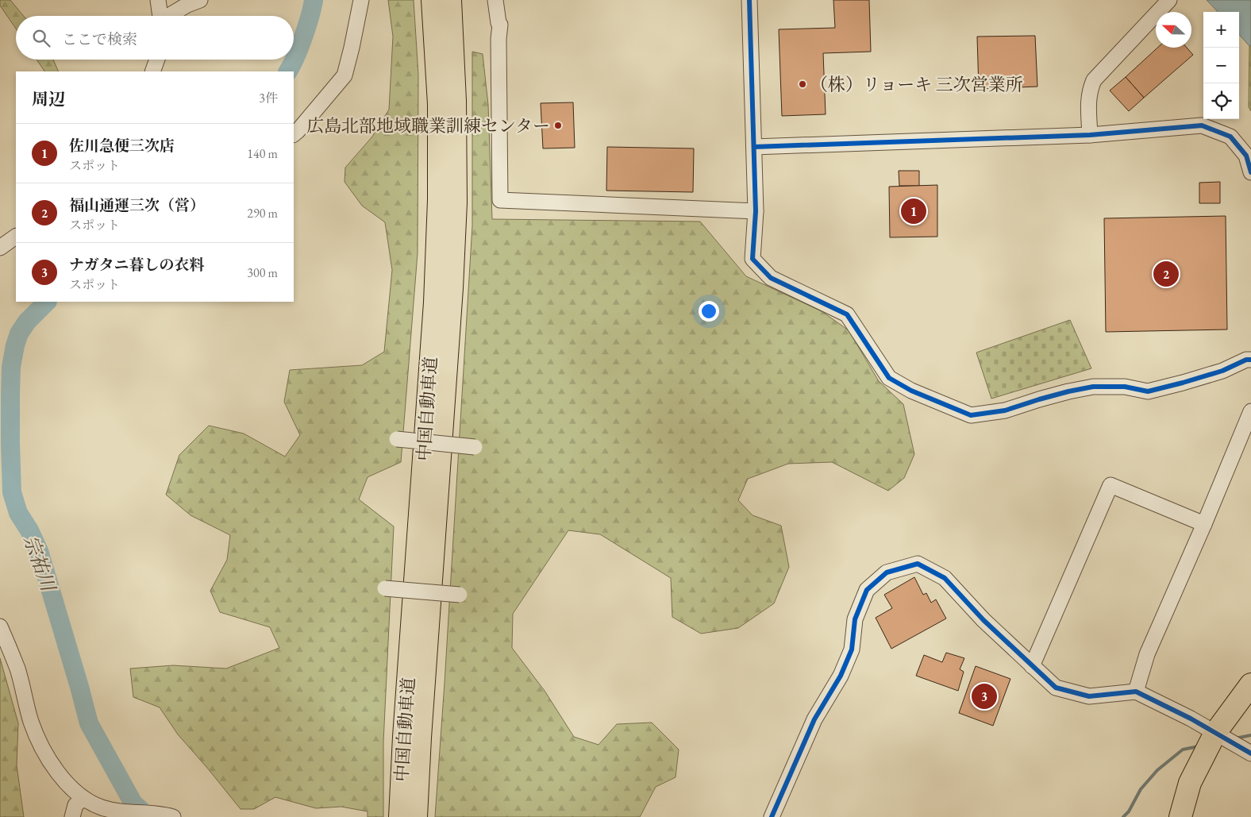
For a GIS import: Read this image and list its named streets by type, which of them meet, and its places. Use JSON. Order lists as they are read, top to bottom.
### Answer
{
  "streets": {
    "highway": ["中国自動車道"]
  },
  "water": ["宗祐川"],
  "places": ["（株）リョーキ 三次営業所", "広島北部地域職業訓練センター"],
  "north": "left",
  "page": {
    "map_buttons": ["+", "−"],
    "search": "ここで検索",
    "heading": ["周辺", "3件"],
    "list": [
      {
        "mark": "1",
        "name": "佐川急便三次店",
        "note": "スポット",
        "value": "140 m"
      },
      {
        "mark": "2",
        "name": "福山通運三次（営）",
        "note": "スポット",
        "value": "290 m"
      },
      {
        "mark": "3",
        "name": "ナガタニ暮しの衣料",
        "note": "スポット",
        "value": "300 m"
      }
    ],
    "pins": ["1", "2", "3"]
  }
}
